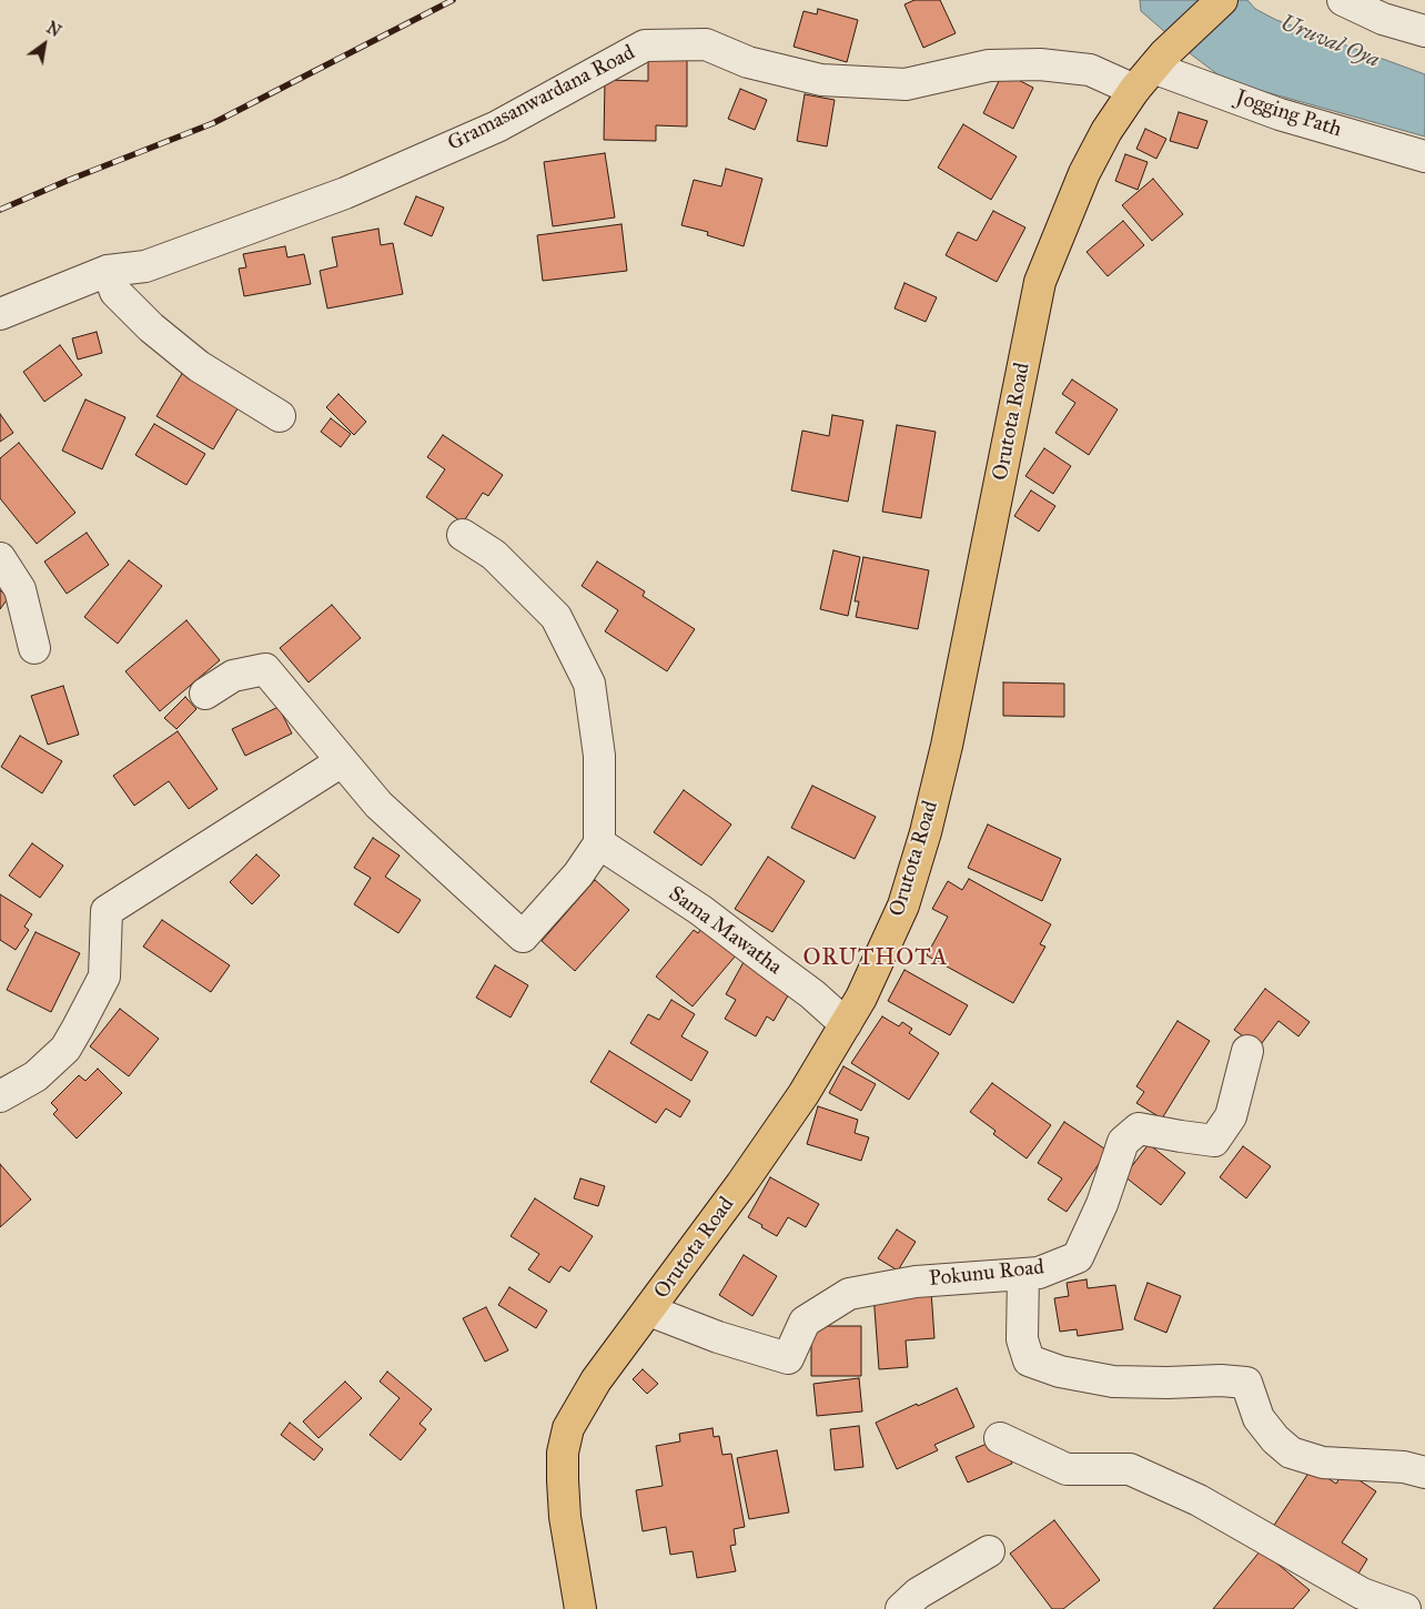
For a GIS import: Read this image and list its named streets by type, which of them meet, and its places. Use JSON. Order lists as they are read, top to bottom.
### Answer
{
  "streets": {
    "main road": ["Orutota Road"],
    "street": [
      "Gramasanwardana Road",
      "Jogging Path",
      "Sama Mawatha",
      "Pokunu Road"
    ]
  },
  "crossings": [
    ["Gramasanwardana Road", "Orutota Road"],
    ["Jogging Path", "Orutota Road"],
    ["Orutota Road", "Sama Mawatha"],
    ["Orutota Road", "Pokunu Road"]
  ],
  "districts": ["ORUTHOTA"],
  "water": ["Uruval Oya"],
  "north": "top right"
}
